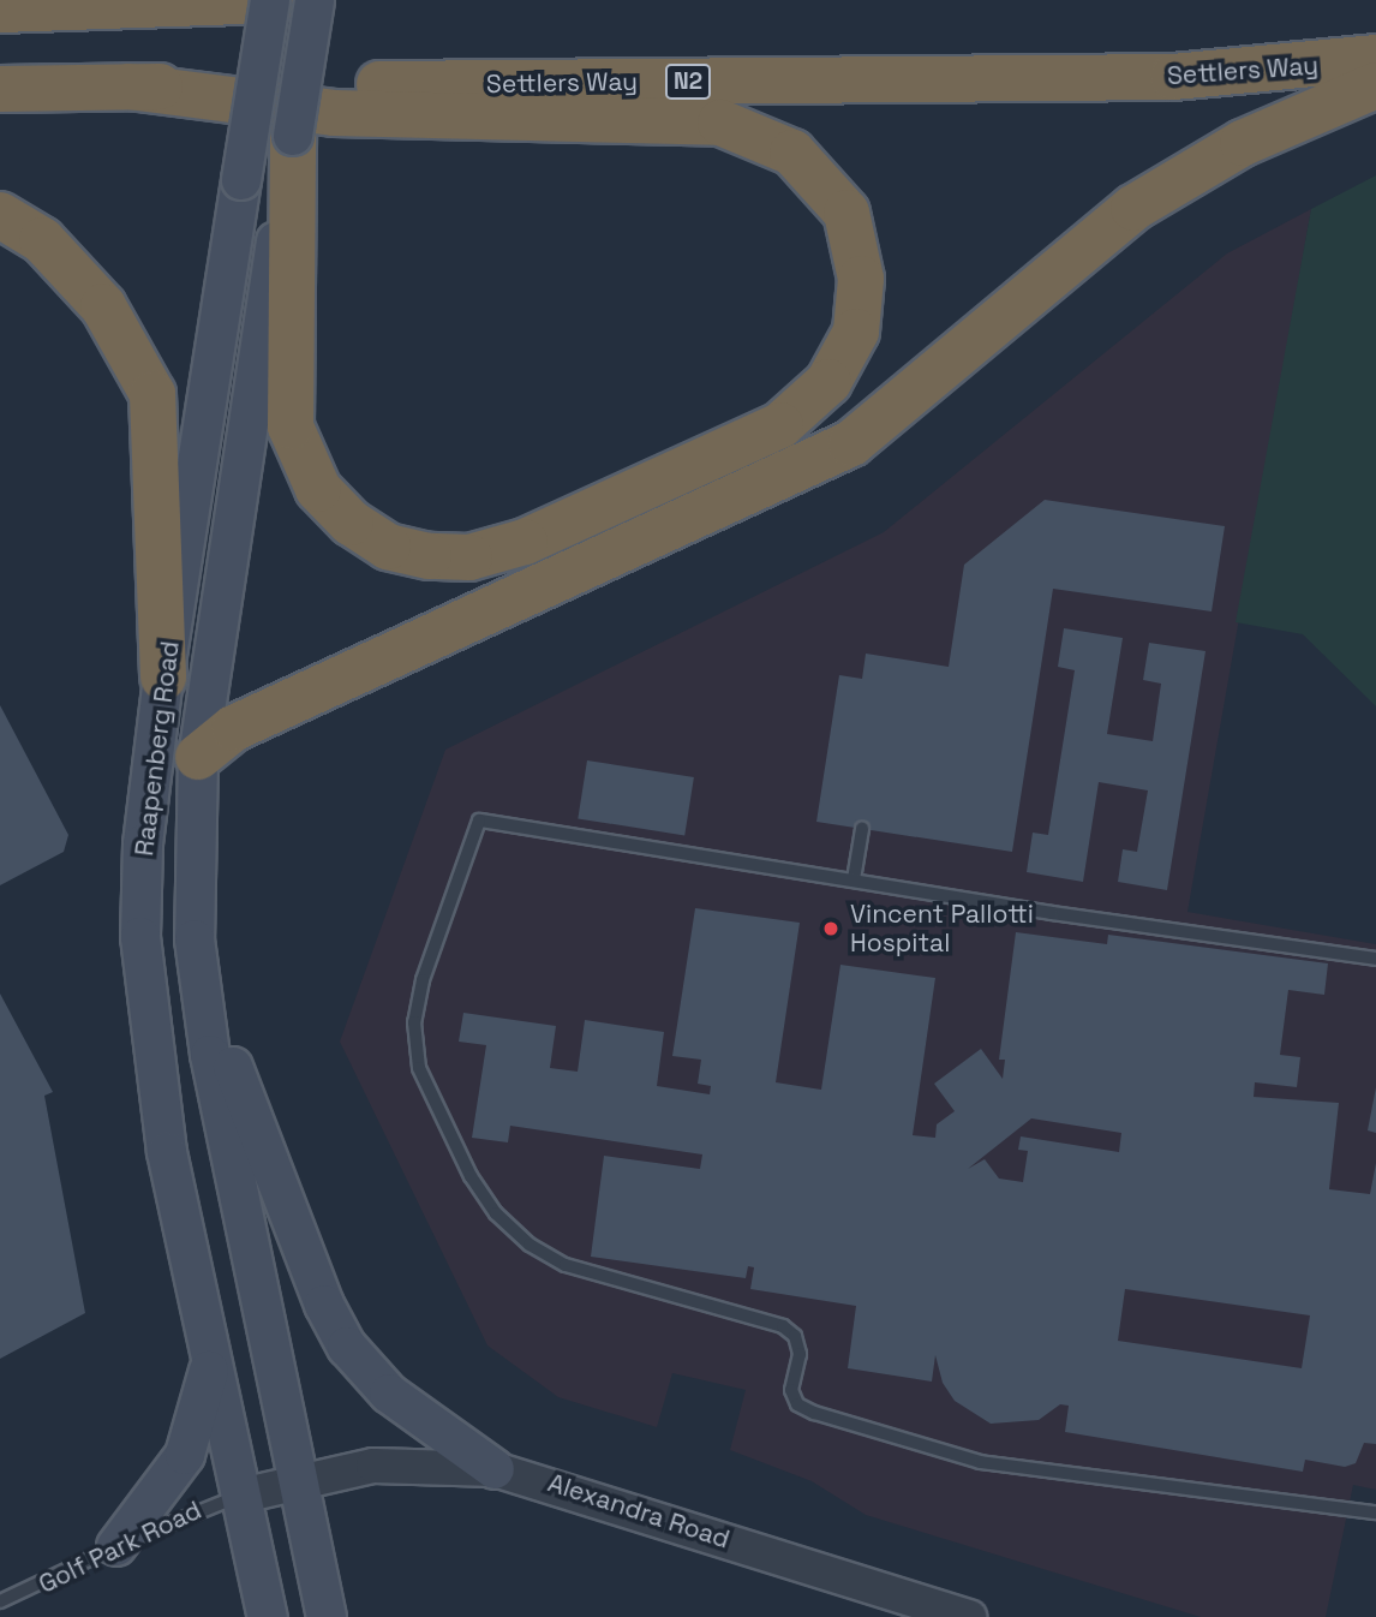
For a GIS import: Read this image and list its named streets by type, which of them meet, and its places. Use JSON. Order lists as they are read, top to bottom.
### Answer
{
  "streets": {
    "highway": ["Settlers Way", "N2"],
    "main road": ["Raapenberg Road"],
    "street": ["Alexandra Road"],
    "lane": ["Golf Park Road"]
  },
  "crossings": [
    ["Raapenberg Road", "Alexandra Road"],
    ["Raapenberg Road", "Golf Park Road"],
    ["Alexandra Road", "Golf Park Road"]
  ],
  "places": ["Vincent Pallotti Hospital"]
}
